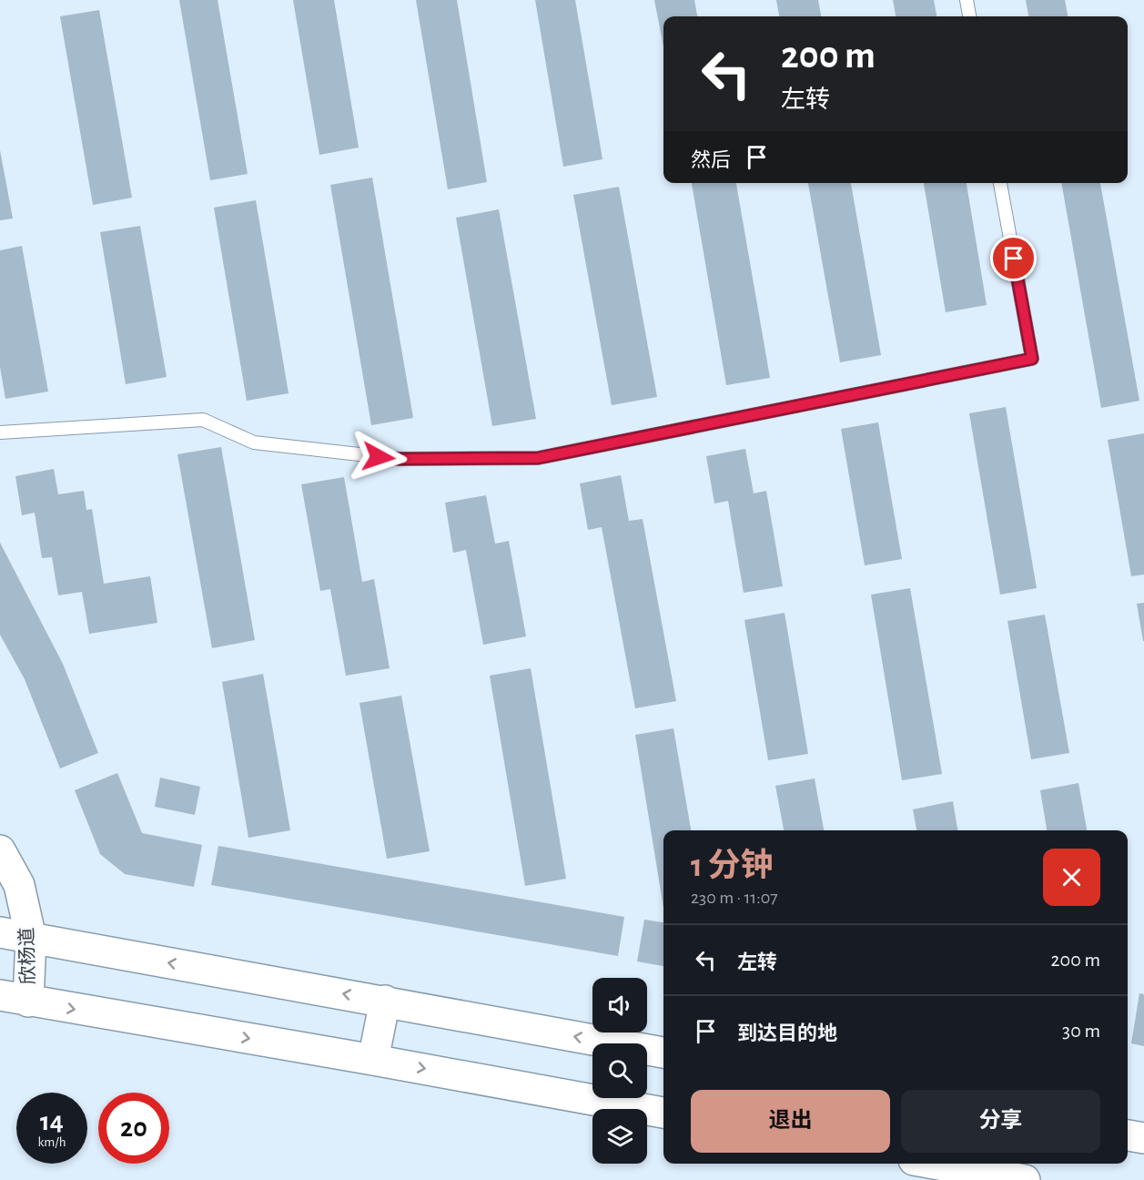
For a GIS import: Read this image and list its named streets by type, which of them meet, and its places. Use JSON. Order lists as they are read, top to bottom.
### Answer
{
  "streets": {
    "main road": ["欣杨道"]
  },
  "page": {
    "turn": ["200 m", "左转"],
    "then": "然后",
    "heading": ["1 分钟", "230 m · 11:07"],
    "list": [
      {
        "name": "左转",
        "value": "200 m"
      },
      {
        "name": "到达目的地",
        "value": "30 m"
      }
    ],
    "buttons": ["退出", "分享"],
    "speed": "14 km/h",
    "limit": "20"
  }
}
